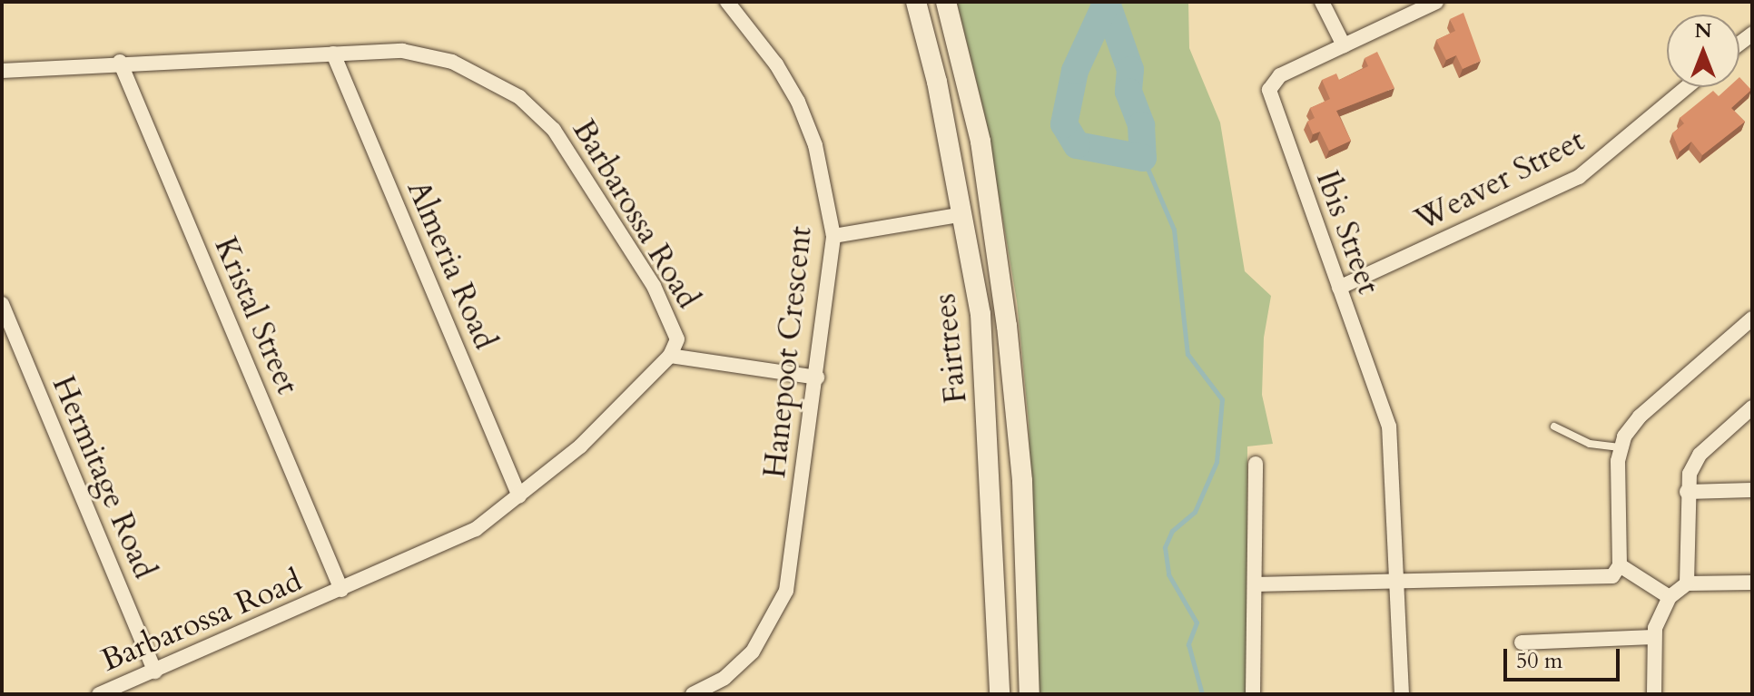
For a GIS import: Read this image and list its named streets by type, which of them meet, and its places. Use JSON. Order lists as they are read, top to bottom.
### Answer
{
  "streets": {
    "main road": ["Fairtrees"],
    "street": [
      "Weaver Street",
      "Barbarossa Road",
      "Ibis Street",
      "Almeria Road",
      "Kristal Street",
      "Hanepoot Crescent",
      "Hermitage Road"
    ]
  },
  "crossings": [
    ["Weaver Street", "Ibis Street"],
    ["Barbarossa Road", "Almeria Road"],
    ["Barbarossa Road", "Kristal Street"],
    ["Barbarossa Road", "Hermitage Road"]
  ],
  "scale_bar": "50 m",
  "north": "top"
}
